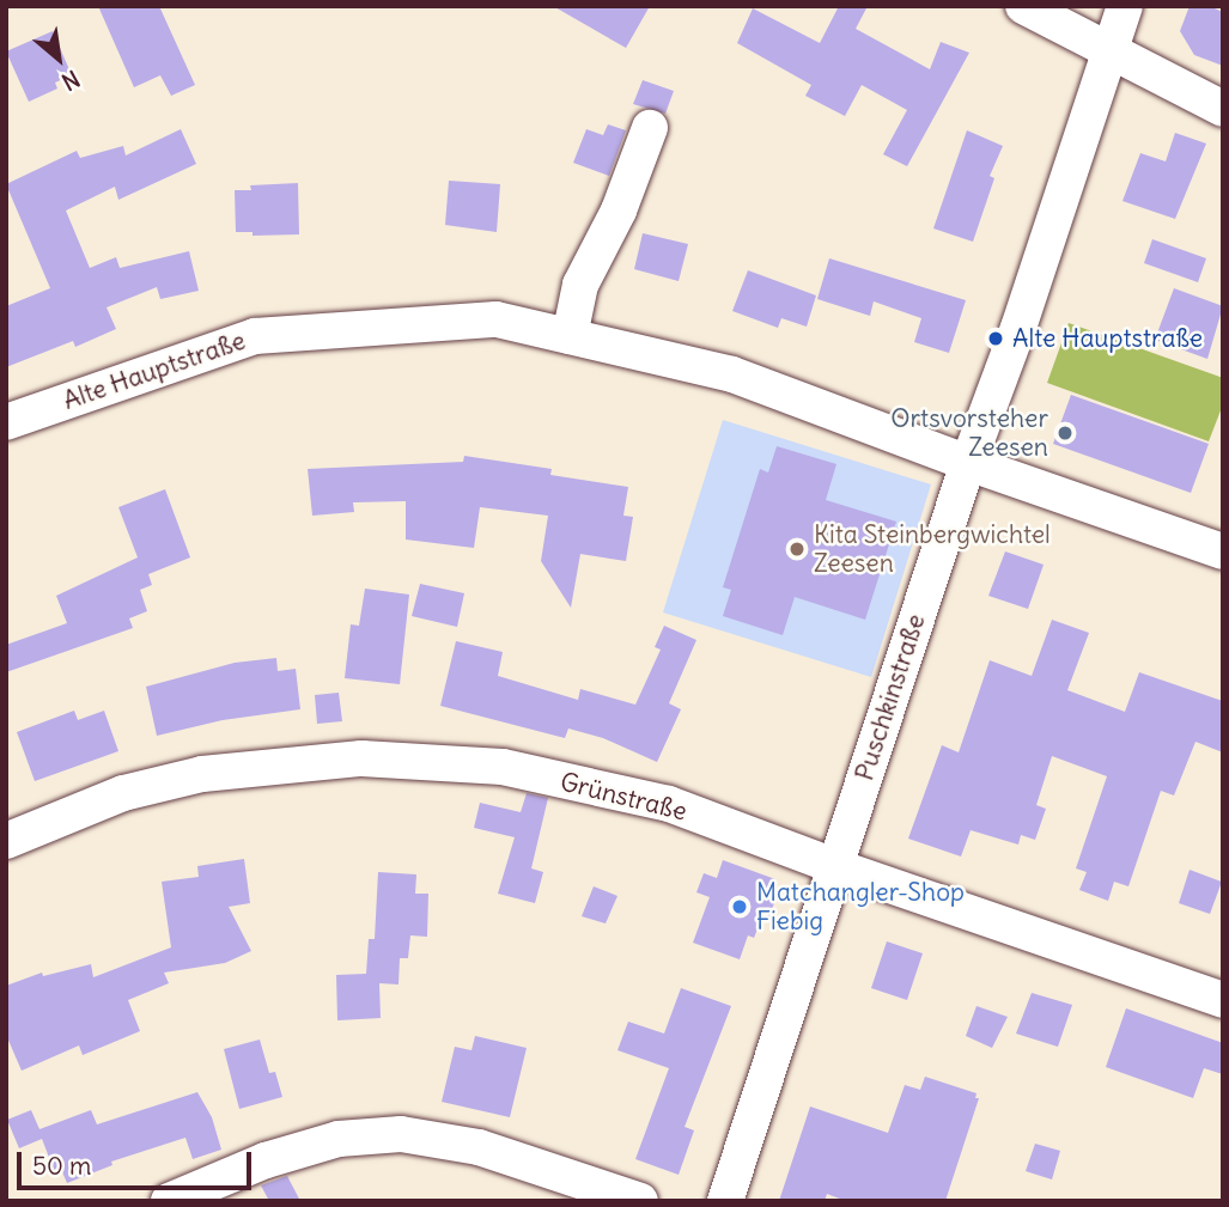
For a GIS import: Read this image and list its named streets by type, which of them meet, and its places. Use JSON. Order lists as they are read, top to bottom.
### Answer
{
  "streets": {
    "street": ["Alte Hauptstraße", "Puschkinstraße", "Grünstraße"]
  },
  "crossings": [
    ["Alte Hauptstraße", "Puschkinstraße"],
    ["Puschkinstraße", "Grünstraße"]
  ],
  "places": [
    "Alte Hauptstraße",
    "Ortsvorsteher Zeesen",
    "Kita Steinbergwichtel Zeesen",
    "Matchangler-Shop Fiebig"
  ],
  "scale_bar": "50 m",
  "north": "bottom right"
}
